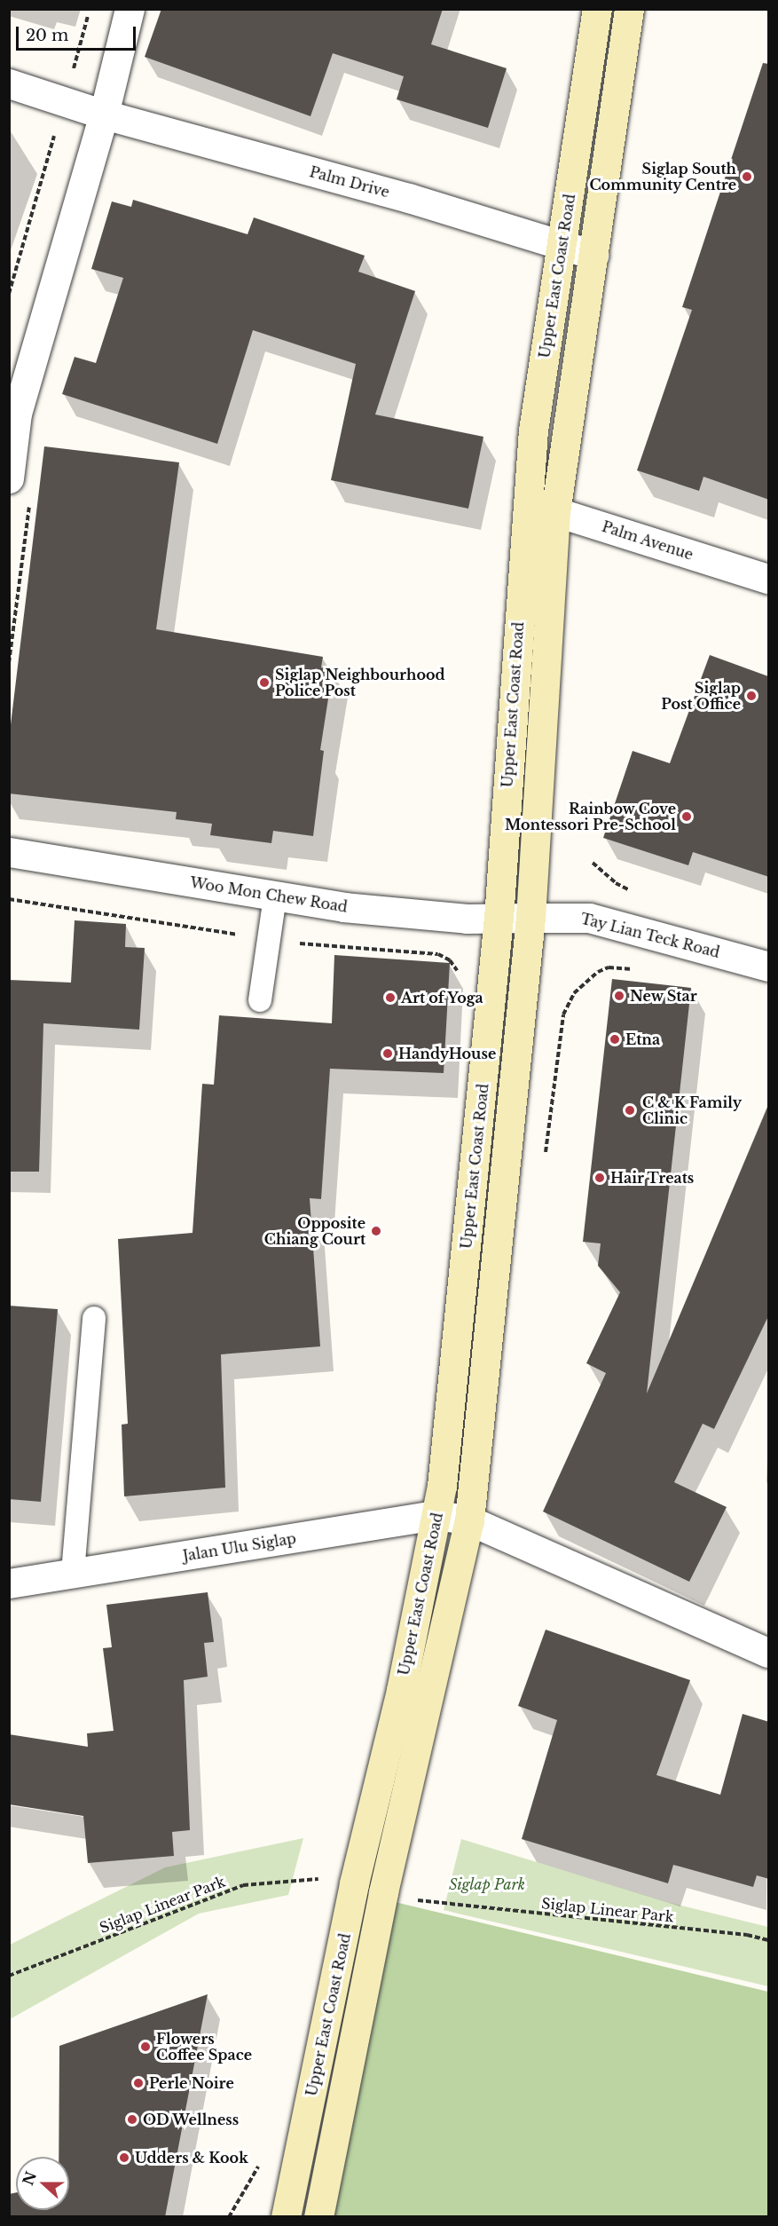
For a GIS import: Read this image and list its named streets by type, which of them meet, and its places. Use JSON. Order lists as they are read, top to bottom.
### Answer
{
  "streets": {
    "main road": ["Upper East Coast Road"],
    "street": [
      "Palm Drive",
      "Palm Avenue",
      "Woo Mon Chew Road",
      "Tay Lian Teck Road",
      "Jalan Ulu Siglap"
    ],
    "path": ["Siglap Linear Park"]
  },
  "crossings": [
    ["Palm Drive", "Upper East Coast Road"],
    ["Upper East Coast Road", "Palm Avenue"],
    ["Upper East Coast Road", "Woo Mon Chew Road"],
    ["Upper East Coast Road", "Tay Lian Teck Road"],
    ["Upper East Coast Road", "Jalan Ulu Siglap"],
    ["Woo Mon Chew Road", "Tay Lian Teck Road"]
  ],
  "parks": ["Siglap Park"],
  "places": [
    "Siglap South Community Centre",
    "Siglap Neighbourhood Police Post",
    "Siglap Post Office",
    "Rainbow Cove Montessori Pre-School",
    "New Star",
    "Art of Yoga",
    "Etna",
    "HandyHouse",
    "C & K Family Clinic",
    "Hair Treats",
    "Opposite Chiang Court",
    "Flowers Coffee Space",
    "Perle Noire",
    "OD Wellness",
    "Udders & Kook"
  ],
  "scale_bar": "20 m",
  "north": "left"
}
